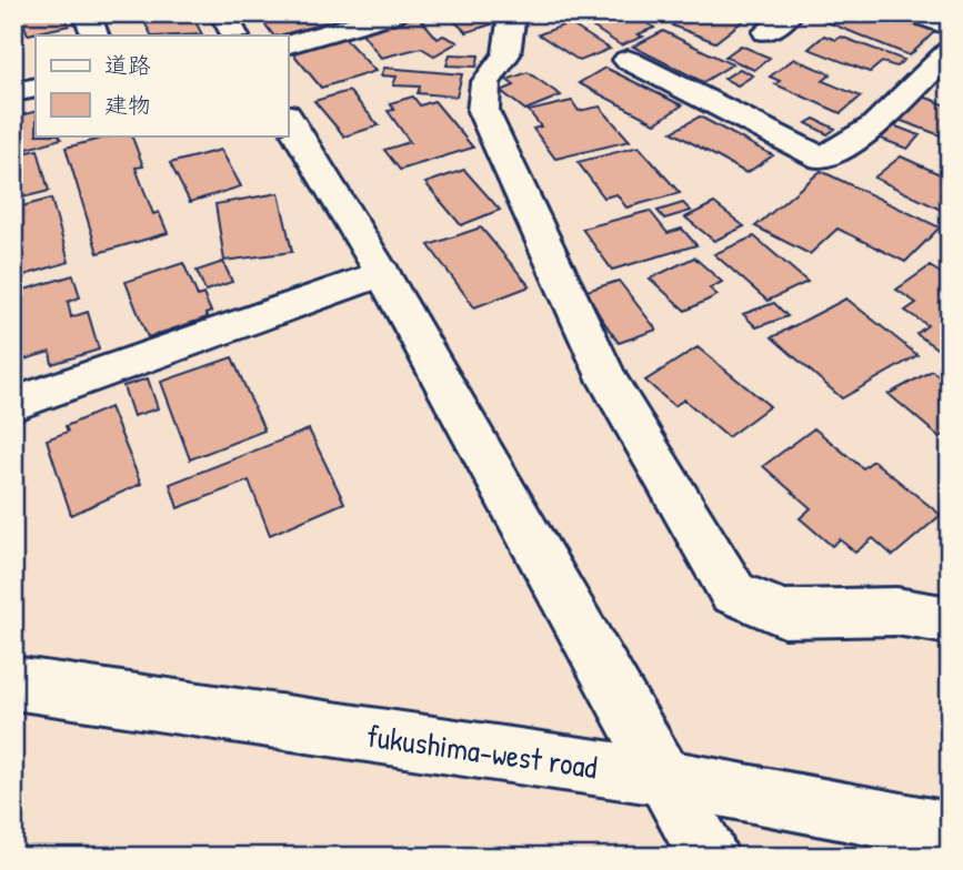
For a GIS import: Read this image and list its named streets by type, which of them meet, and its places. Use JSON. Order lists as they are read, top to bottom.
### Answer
{
  "streets": {
    "main road": ["fukushima-west road"]
  },
  "legend": ["道路", "建物"]
}
